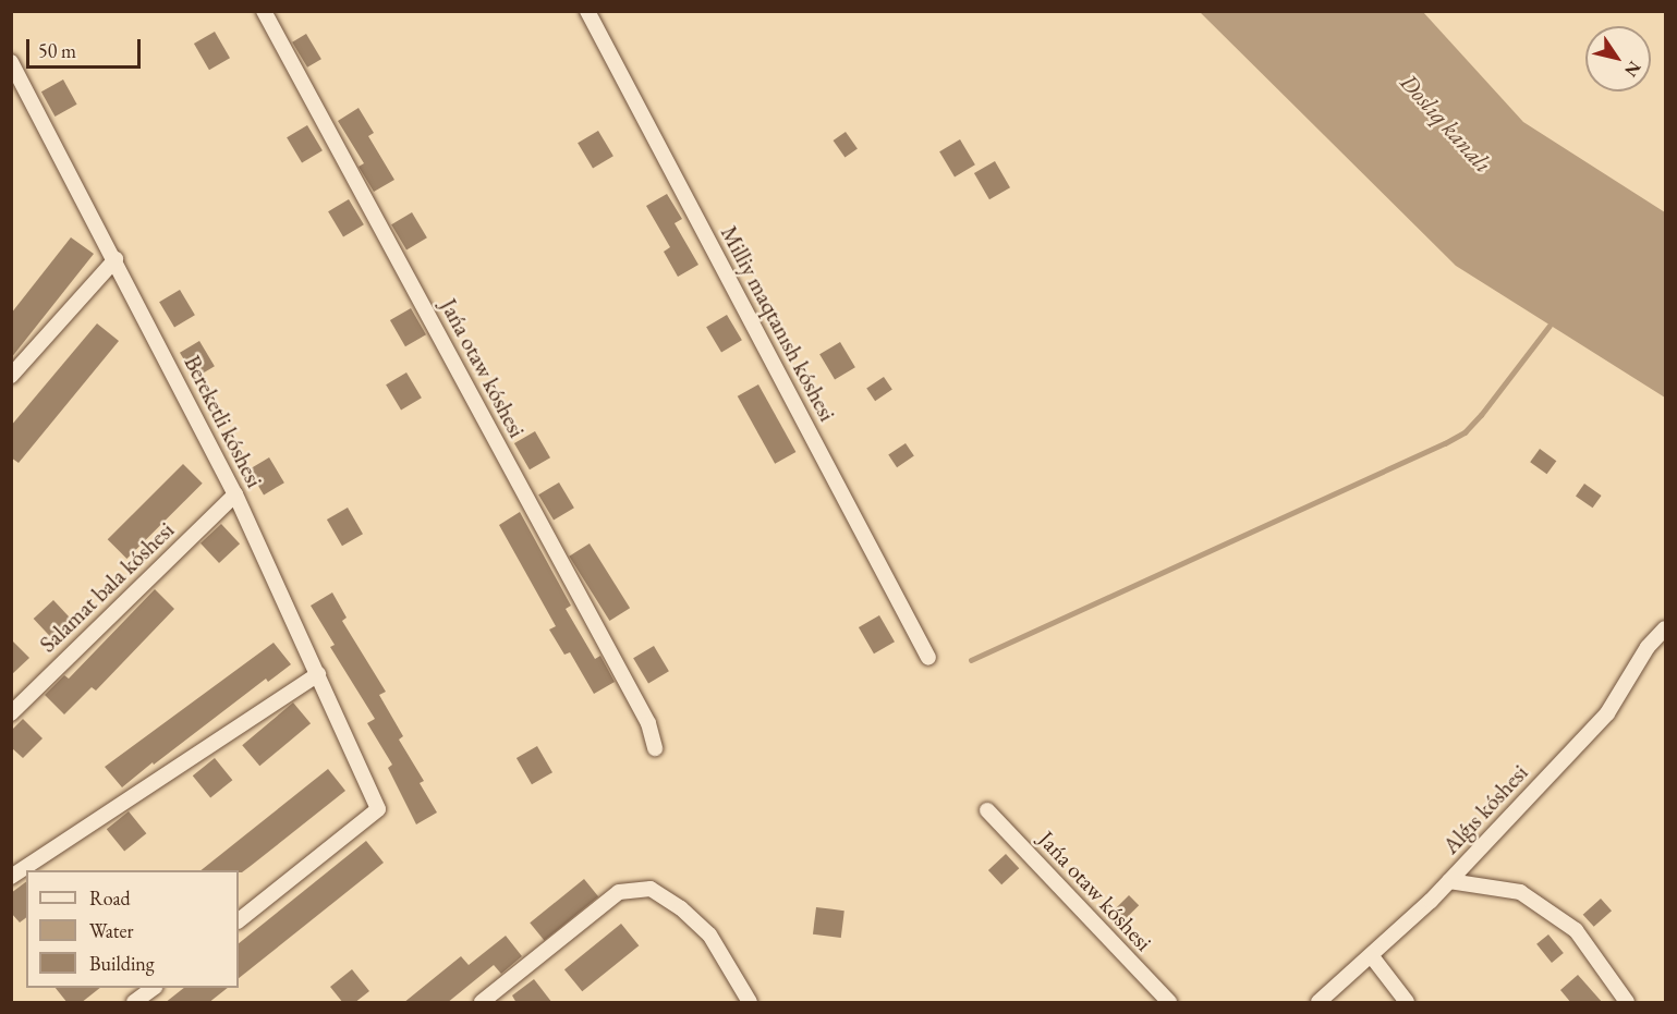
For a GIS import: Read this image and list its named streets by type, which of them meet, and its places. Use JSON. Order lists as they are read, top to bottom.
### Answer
{
  "streets": {
    "street": [
      "Milliy maqtanısh kóshesi",
      "Jańa otaw kóshesi",
      "Bereketli kóshesi",
      "Salamat bala kóshesi",
      "Alǵıs kóshesi"
    ]
  },
  "crossings": [
    ["Bereketli kóshesi", "Salamat bala kóshesi"]
  ],
  "water": ["Doslıq kanalı"],
  "legend": ["Road", "Water", "Building"],
  "scale_bar": "50 m",
  "north": "bottom right"
}
